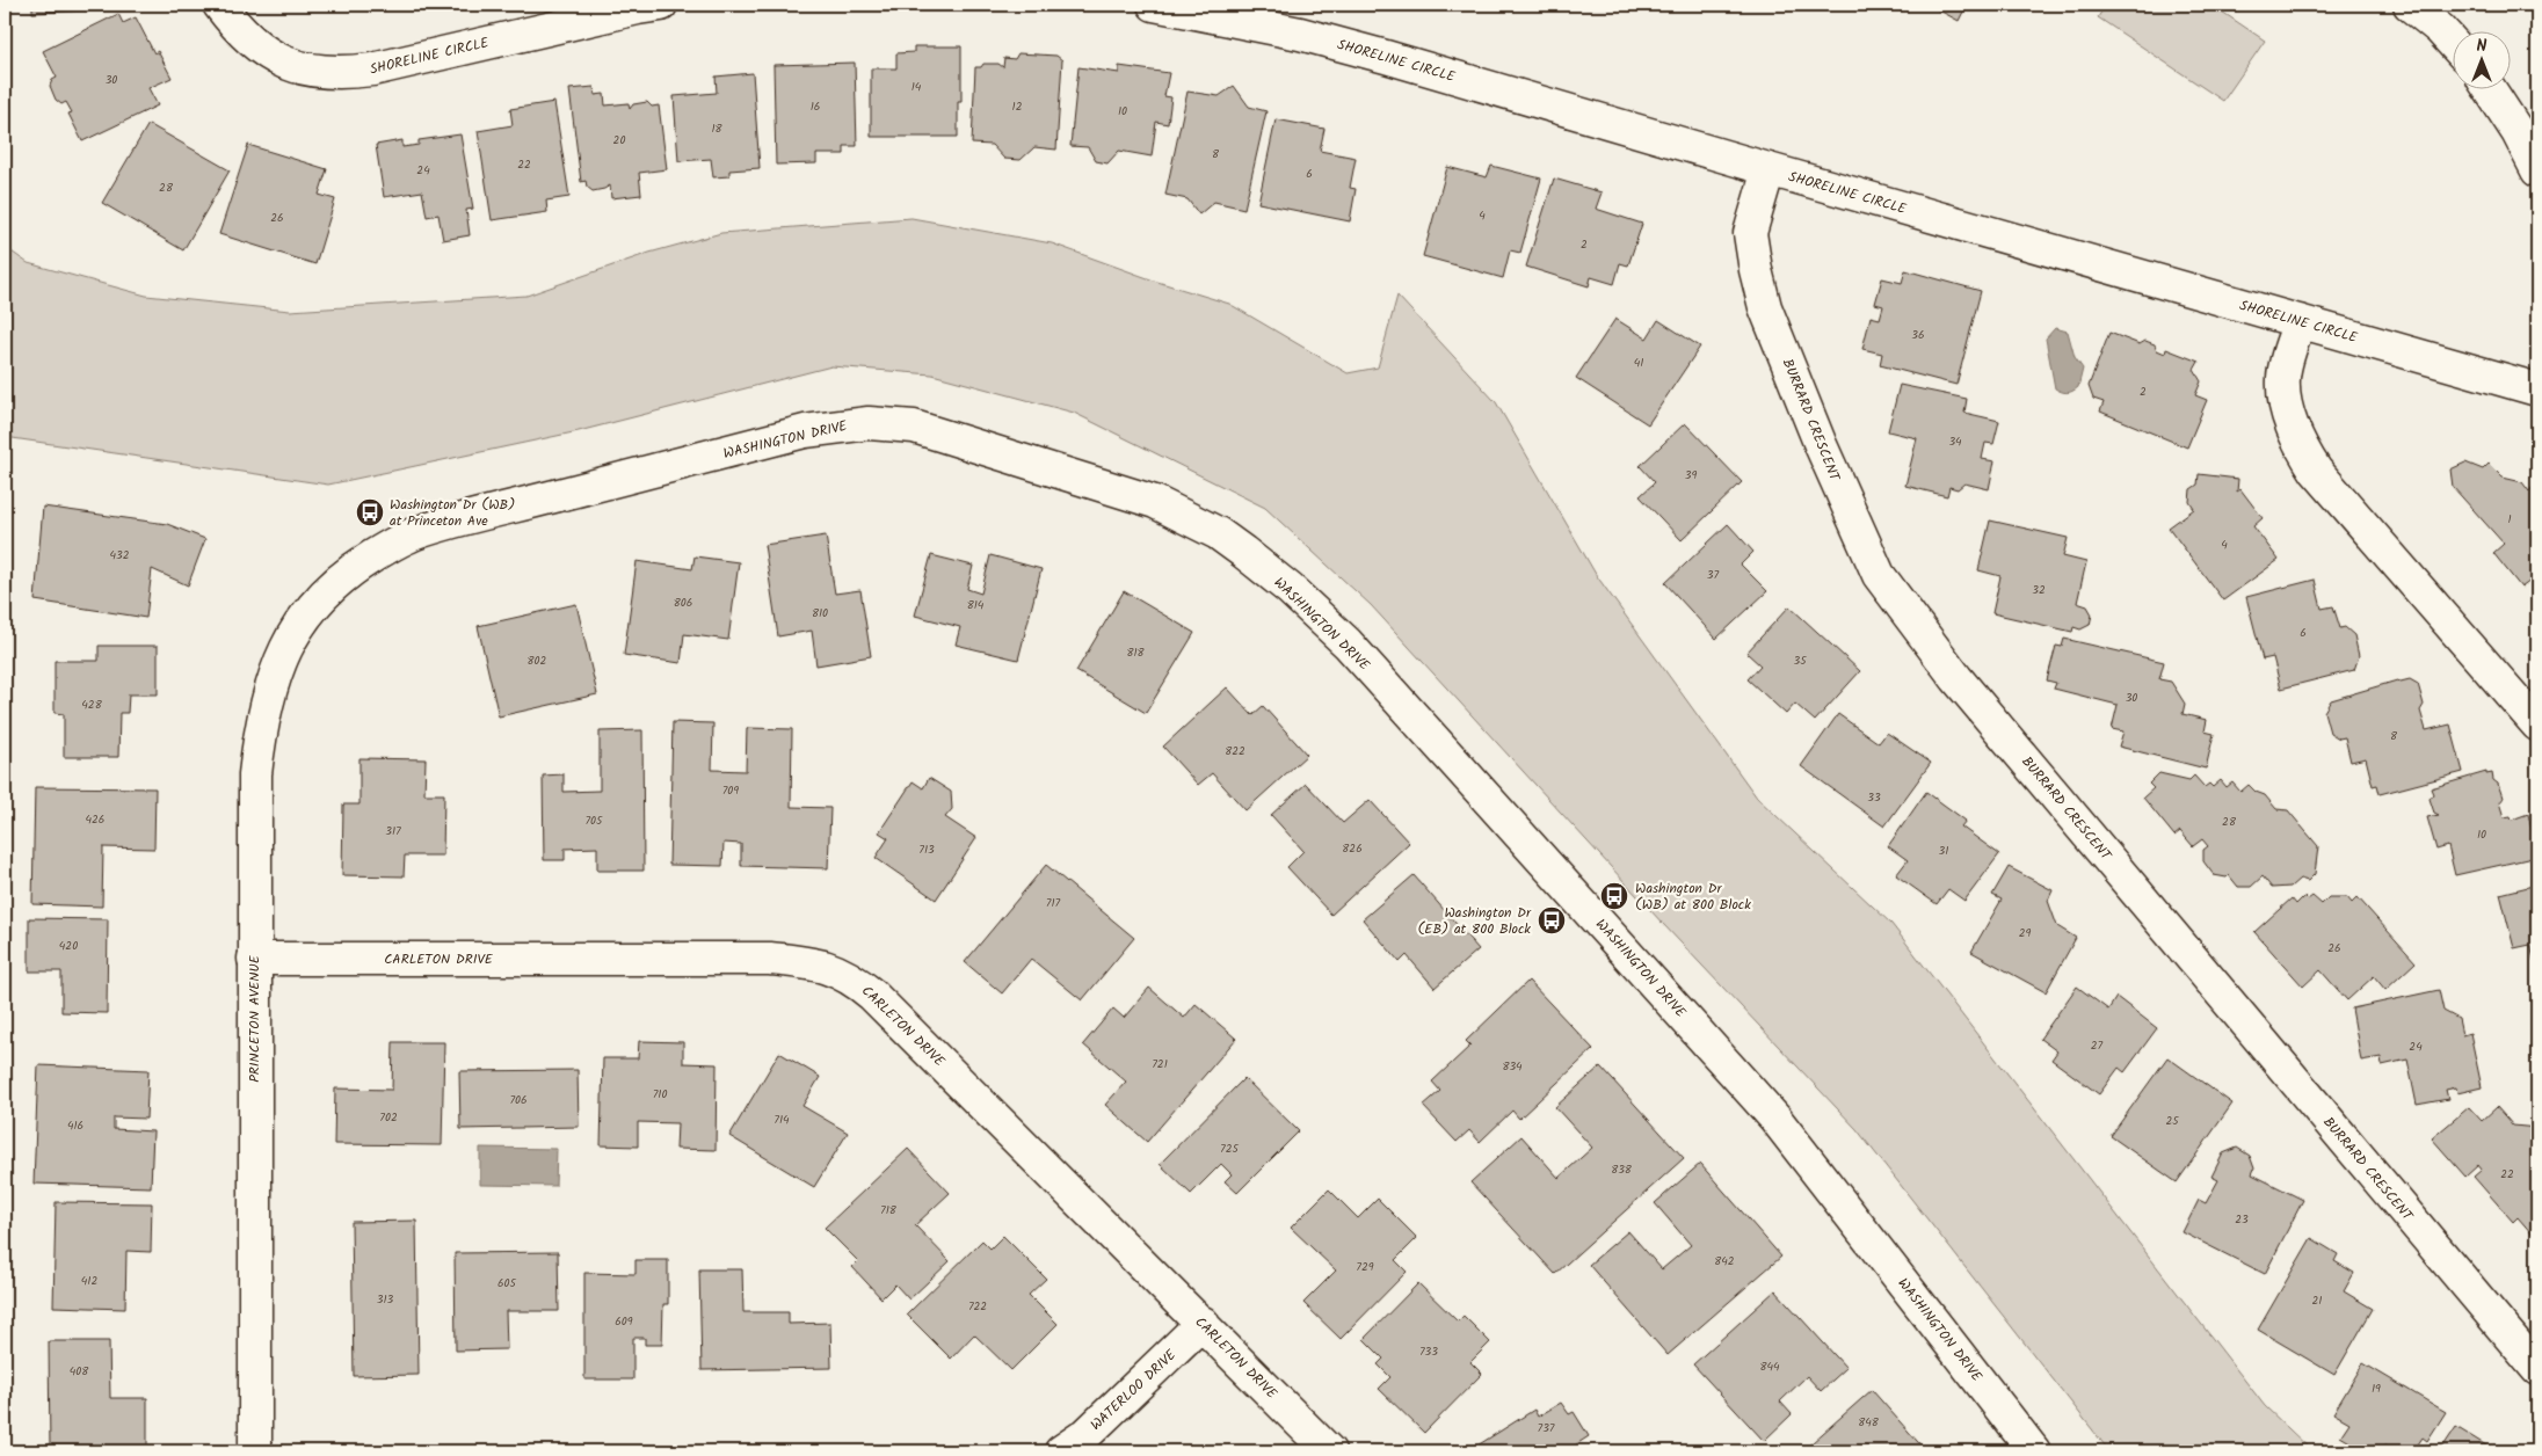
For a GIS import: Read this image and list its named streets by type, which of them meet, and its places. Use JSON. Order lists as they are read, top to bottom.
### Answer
{
  "streets": {
    "street": [
      "SHORELINE CIRCLE",
      "BURRARD CRESCENT",
      "WASHINGTON DRIVE",
      "CARLETON DRIVE",
      "PRINCETON AVENUE",
      "WATERLOO DRIVE"
    ]
  },
  "crossings": [
    ["SHORELINE CIRCLE", "BURRARD CRESCENT"],
    ["WASHINGTON DRIVE", "PRINCETON AVENUE"],
    ["CARLETON DRIVE", "PRINCETON AVENUE"],
    ["CARLETON DRIVE", "WATERLOO DRIVE"]
  ],
  "places": {
    "bus stop": ["Washington Dr (WB) at Princeton Ave", "Washington Dr (WB) at 800 Block", "Washington Dr (EB) at 800 Block"]
  },
  "house_numbers": [
    "30",
    "14",
    "16",
    "12",
    "10",
    "18",
    "20",
    "8",
    "22",
    "24",
    "6",
    "28",
    "4",
    "26",
    "2",
    "36",
    "41",
    "2",
    "34",
    "39",
    "1",
    "4",
    "432",
    "37",
    "32",
    "806",
    "814",
    "810",
    "6",
    "818",
    "802",
    "35",
    "30",
    "428",
    "8",
    "822",
    "709",
    "33",
    "426",
    "705",
    "28",
    "317",
    "10",
    "826",
    "713",
    "31",
    "717",
    "29",
    "420",
    "26",
    "27",
    "24",
    "721",
    "834",
    "710",
    "706",
    "702",
    "714",
    "25",
    "416",
    "725",
    "838",
    "22",
    "718",
    "23",
    "842",
    "729",
    "412",
    "605",
    "313",
    "21",
    "722",
    "609",
    "733",
    "844",
    "408",
    "19",
    "848",
    "737"
  ],
  "north": "top"
}
